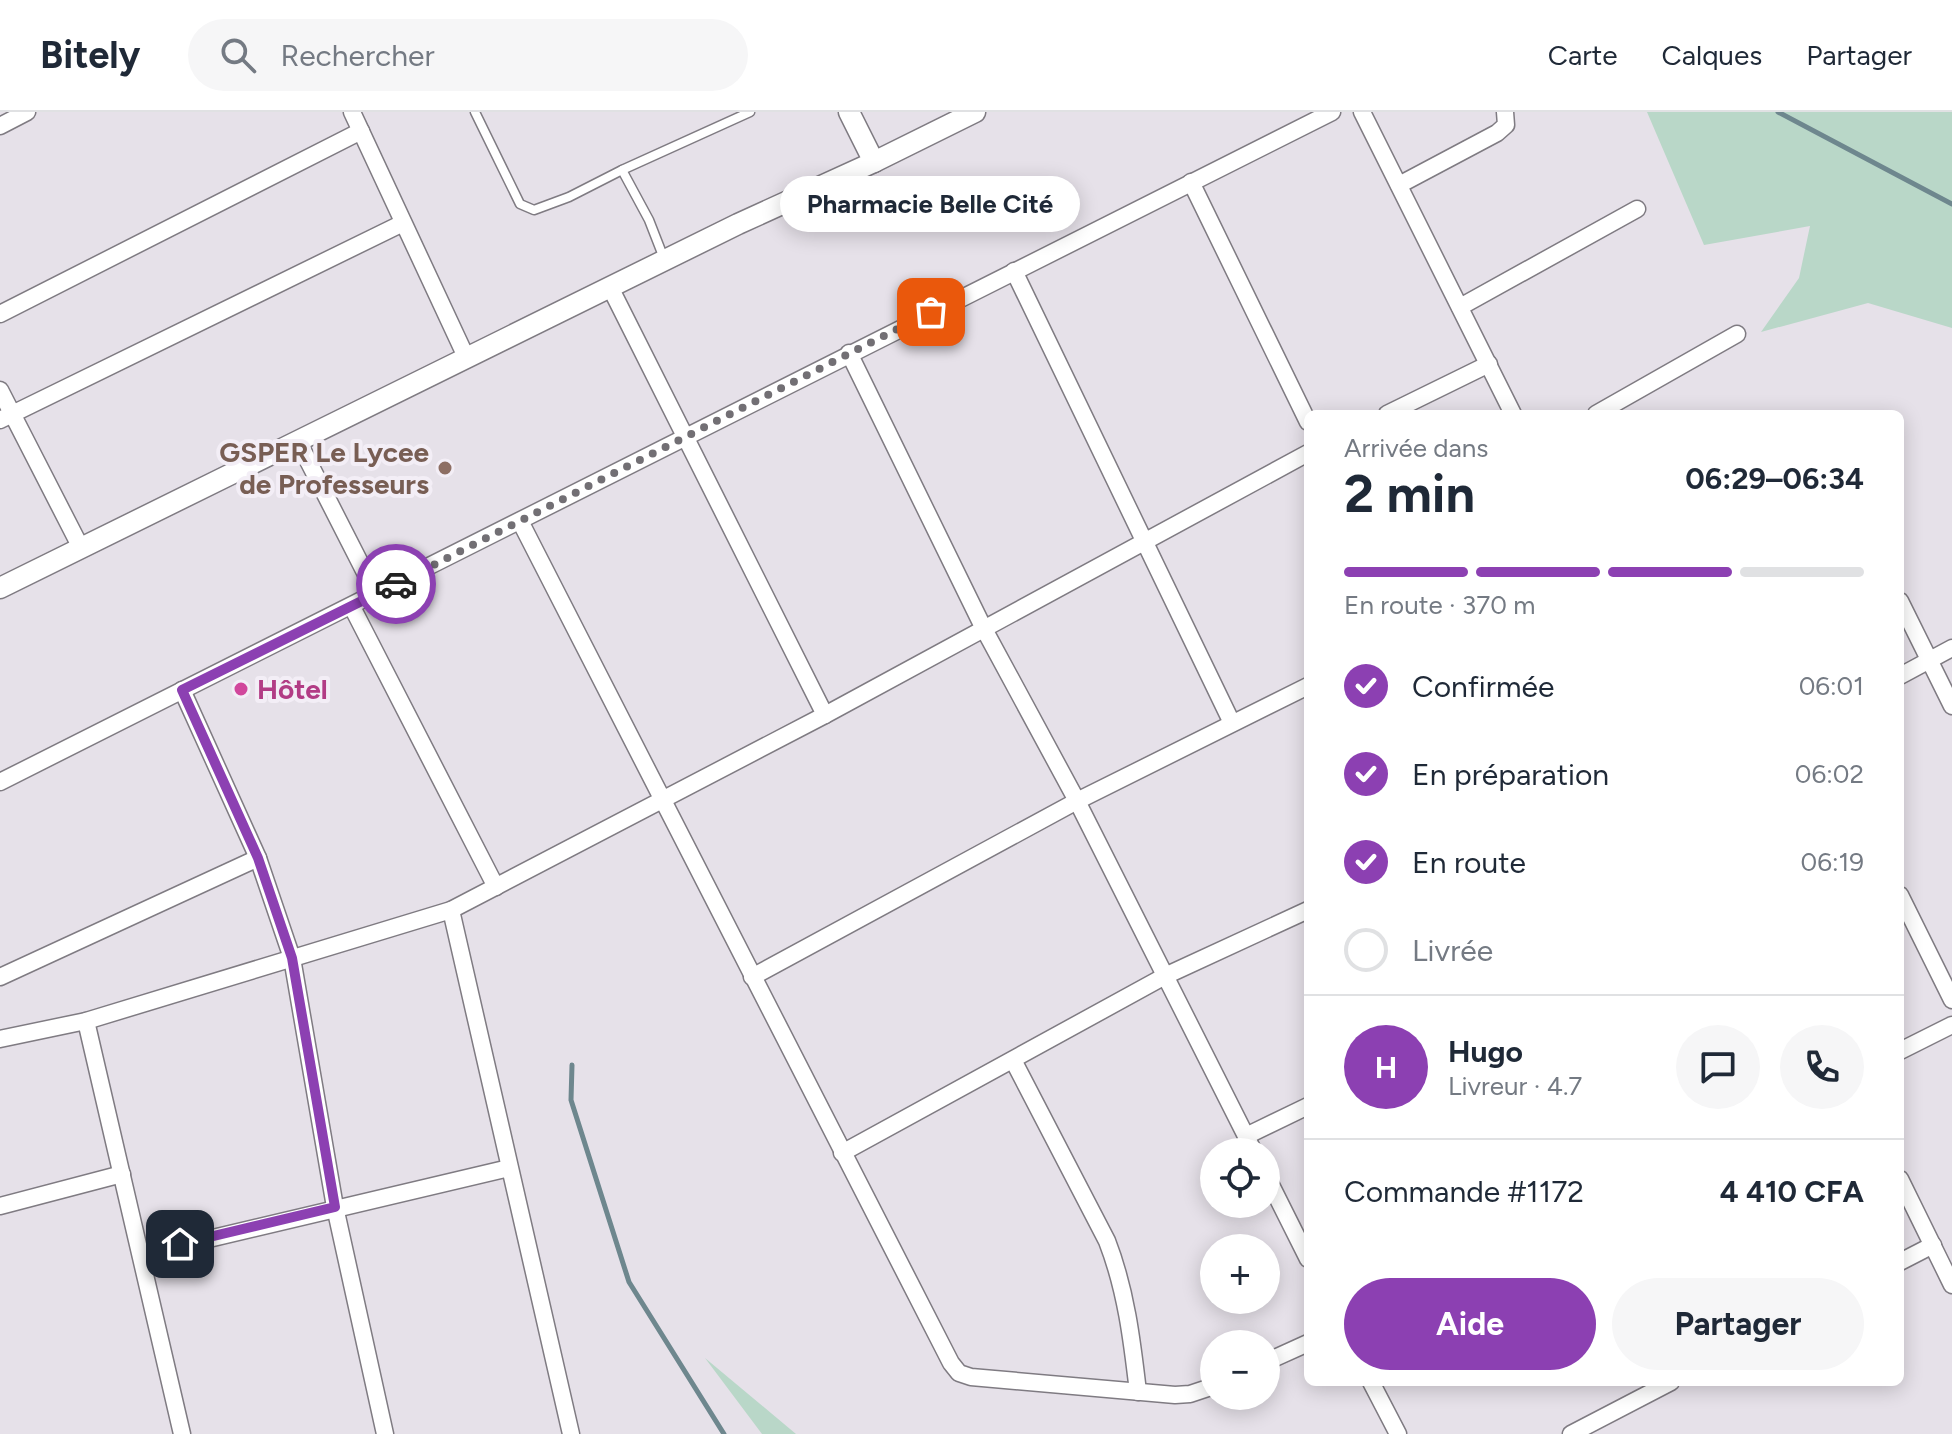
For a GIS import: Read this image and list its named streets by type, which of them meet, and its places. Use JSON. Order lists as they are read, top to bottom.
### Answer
{
  "places": ["Pharmacie Belle Cité", "GSPER Le Lycee de Professeurs", "Hôtel"],
  "page": {
    "header": "Bitely",
    "search": "Rechercher",
    "nav": ["Carte", "Calques", "Partager"],
    "bubble": "Pharmacie Belle Cité",
    "heading": ["2 min", "Arrivée dans", "06:29–06:34"],
    "panel": [
      "Hugo",
      "Livreur · 4.7",
      "Commande #1172",
      "4 410 CFA"
    ],
    "bar": "En route · 370 m",
    "list": [
      ["Confirmée", "06:01"],
      ["En préparation", "06:02"],
      ["En route", "06:19"],
      "Livrée"
    ],
    "round": "H",
    "map_buttons": ["+", "−"],
    "buttons": ["Aide", "Partager"]
  }
}
